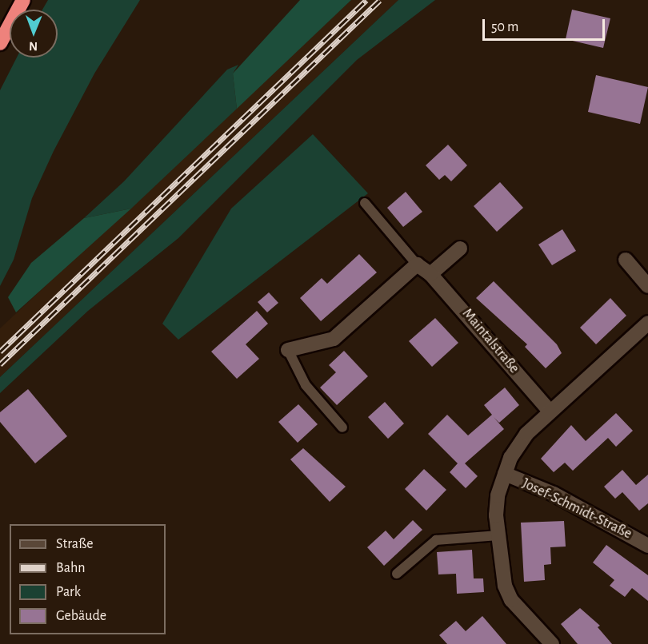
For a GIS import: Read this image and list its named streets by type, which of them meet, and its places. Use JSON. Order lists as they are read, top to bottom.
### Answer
{
  "streets": {
    "street": ["Maintalstraße", "Josef-Schmidt-Straße"]
  },
  "legend": [
    "Straße",
    "Bahn",
    "Park",
    "Gebäude"
  ],
  "scale_bar": "50 m",
  "north": "bottom"
}
